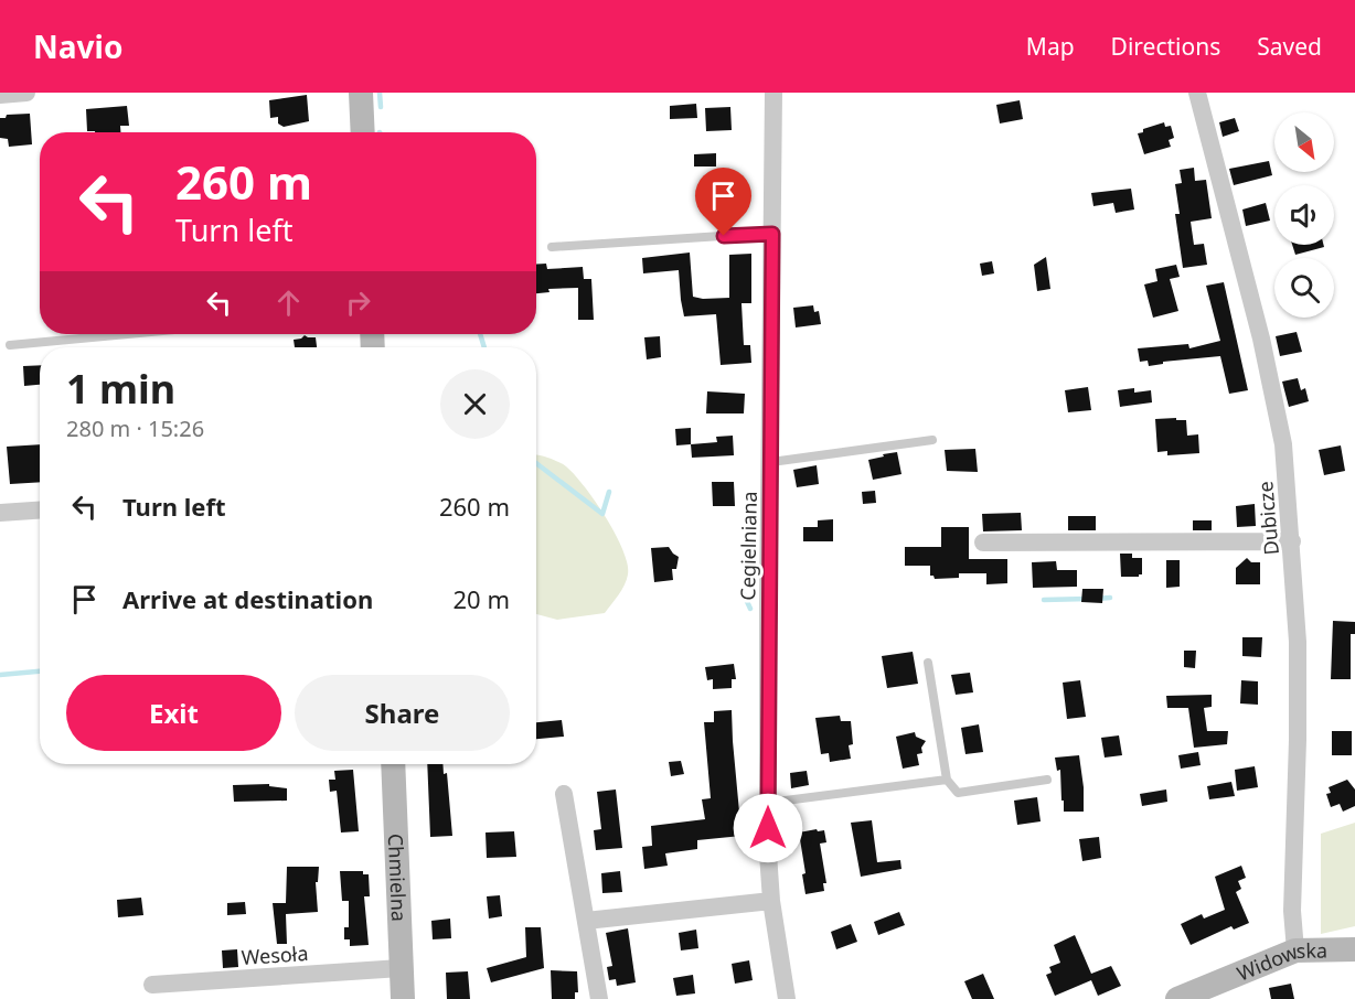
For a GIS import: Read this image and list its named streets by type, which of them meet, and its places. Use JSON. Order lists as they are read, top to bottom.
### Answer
{
  "streets": {
    "street": [
      "Dubicze",
      "Cegielniana",
      "Chmielna",
      "Wesoła",
      "Widowska"
    ]
  },
  "crossings": [
    ["Dubicze", "Widowska"],
    ["Chmielna", "Wesoła"]
  ],
  "north": "bottom right",
  "page": {
    "header": "Navio",
    "nav": ["Map", "Directions", "Saved"],
    "turn": ["260 m", "Turn left"],
    "heading": ["1 min", "280 m · 15:26"],
    "list": [
      {
        "name": "Turn left",
        "value": "260 m"
      },
      {
        "name": "Arrive at destination",
        "value": "20 m"
      }
    ],
    "buttons": ["Exit", "Share"]
  }
}
